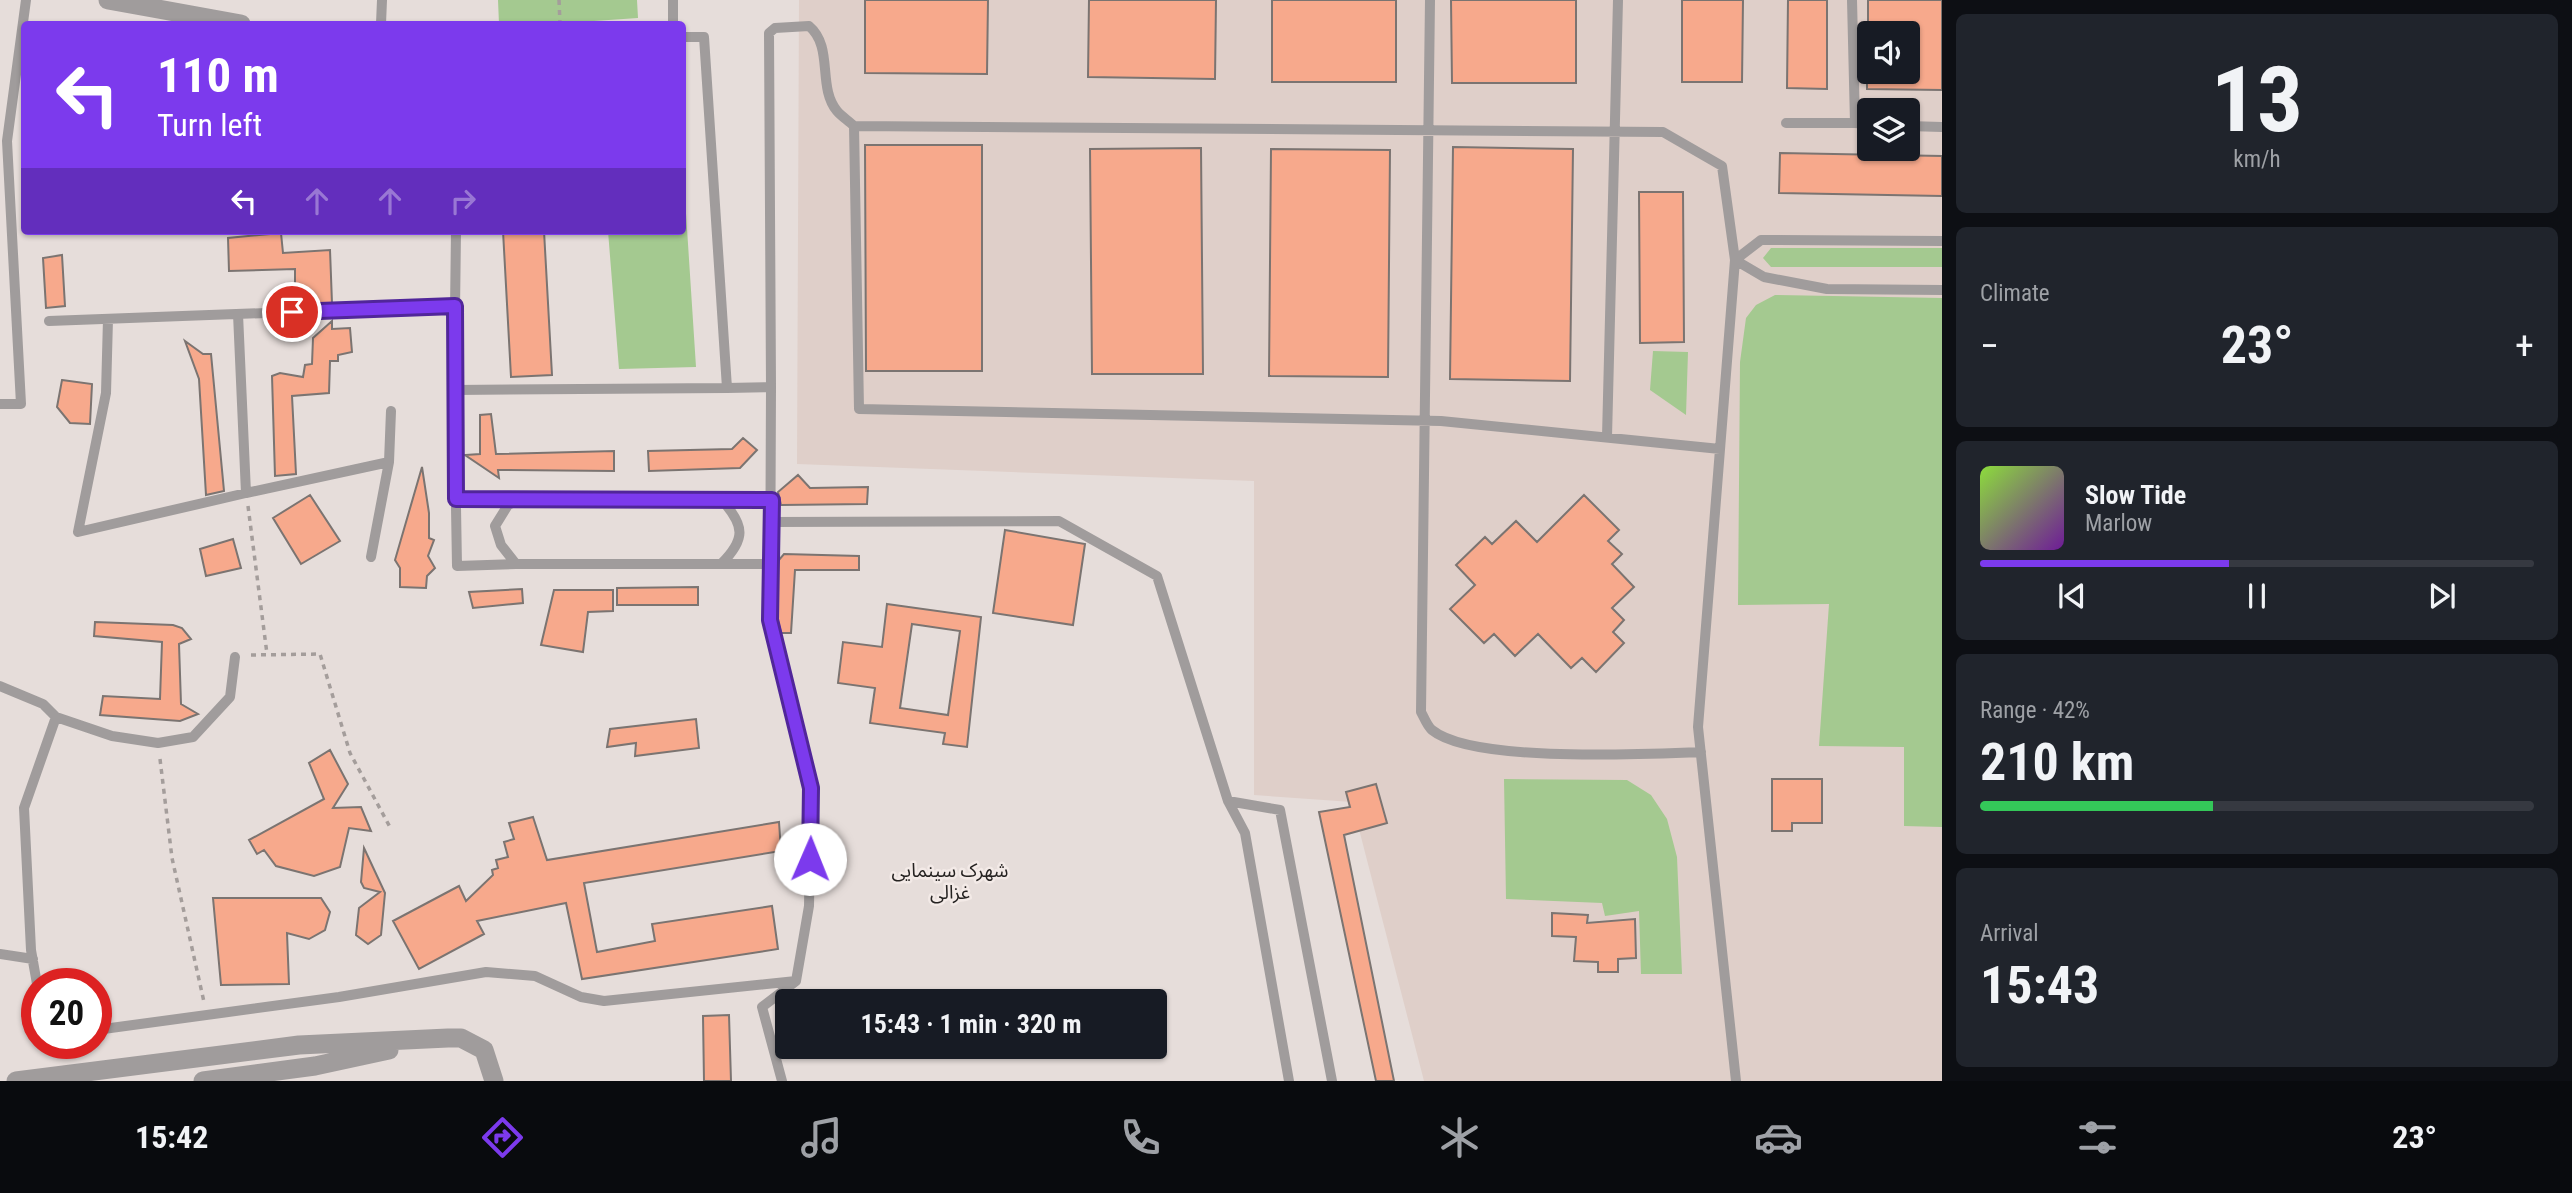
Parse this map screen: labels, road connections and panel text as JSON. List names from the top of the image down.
{
  "districts": ["شهرک سینمایی غزالی"],
  "page": {
    "tile": [
      ["13", "km/h"],
      "Climate",
      ["Range · 42%", "210 km"],
      ["Arrival", "15:43"]
    ],
    "turn": ["110 m", "Turn left"],
    "heat": ["−", "23°", "+"],
    "song": ["Slow Tide", "Marlow"],
    "limit": "20",
    "trip": "15:43 · 1 min · 320 m",
    "tabs": ["15:42", "23°"]
  }
}
